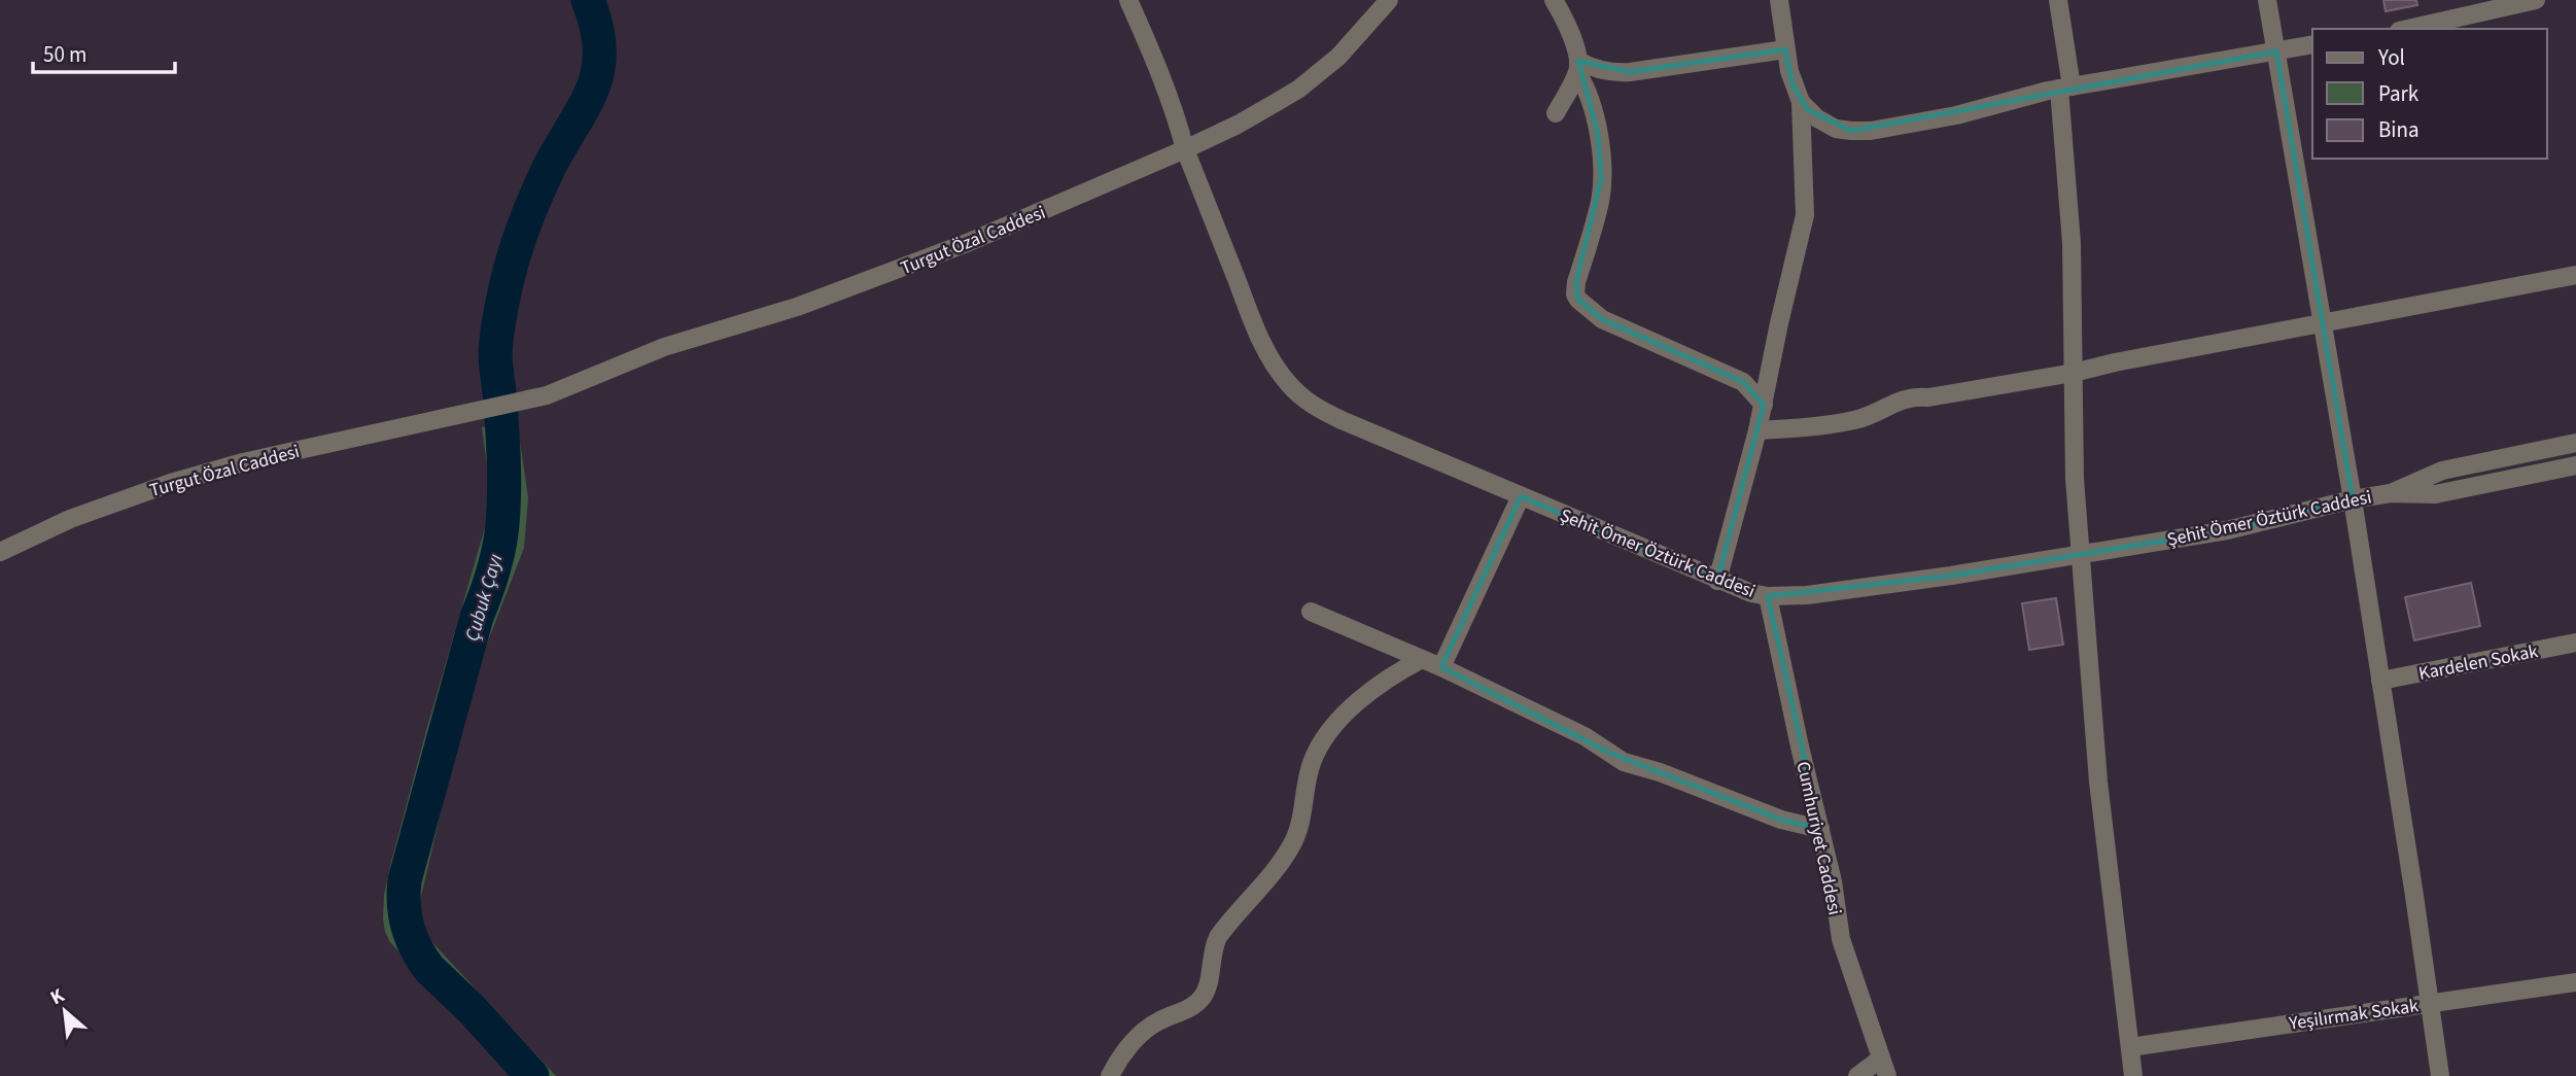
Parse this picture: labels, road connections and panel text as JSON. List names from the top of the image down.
{
  "streets": {
    "street": [
      "Turgut Özal Caddesi",
      "Şehit Ömer Öztürk Caddesi",
      "Kardelen Sokak",
      "Cumhuriyet Caddesi",
      "Yeşilırmak Sokak"
    ]
  },
  "crossings": [
    ["Turgut Özal Caddesi", "Şehit Ömer Öztürk Caddesi"],
    ["Şehit Ömer Öztürk Caddesi", "Cumhuriyet Caddesi"]
  ],
  "water": ["Çubuk Çayı"],
  "legend": ["Yol", "Park", "Bina"],
  "scale_bar": "50 m",
  "north": "top left"
}
